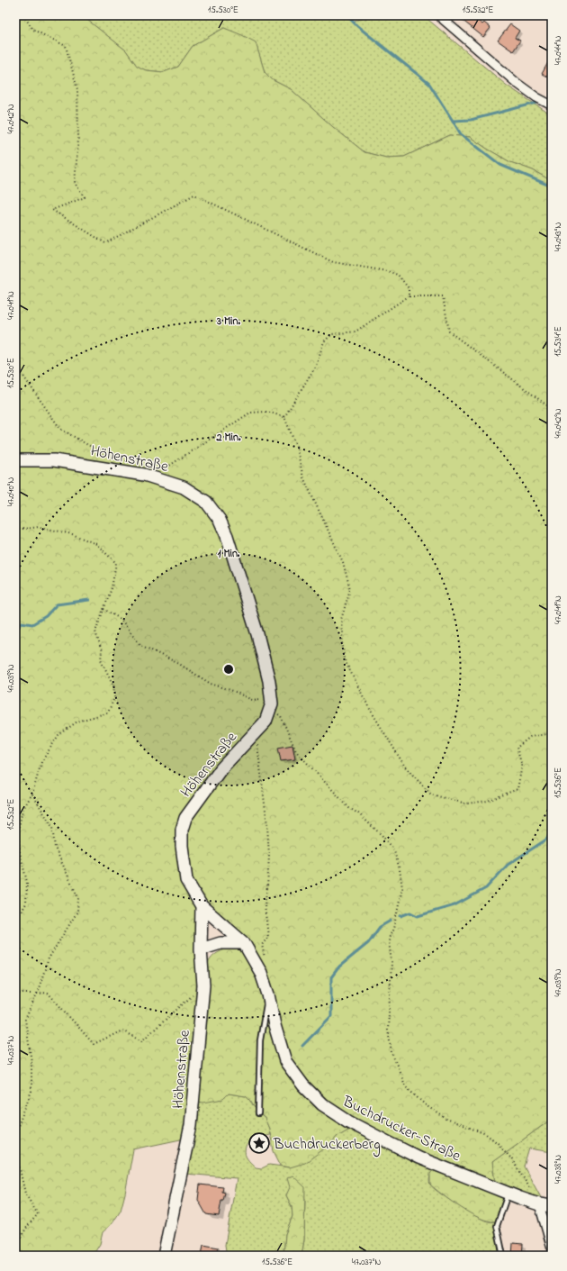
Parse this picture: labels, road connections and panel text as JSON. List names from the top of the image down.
{
  "streets": {
    "street": ["Höhenstraße", "Buchdrucker-Straße"]
  },
  "crossings": [
    ["Höhenstraße", "Buchdrucker-Straße"]
  ],
  "places": {
    "place": ["Buchdruckerberg"]
  },
  "coordinates": [
    "15.530°E",
    "15.532°E",
    "47.044°N",
    "47.042°N",
    "47.043°N",
    "47.041°N",
    "15.534°E",
    "47.040°N",
    "47.039°N",
    "15.536°E",
    "47.037°N",
    "47.038°N"
  ],
  "rings": ["3 Min.", "2 Min.", "1 Min."]
}
